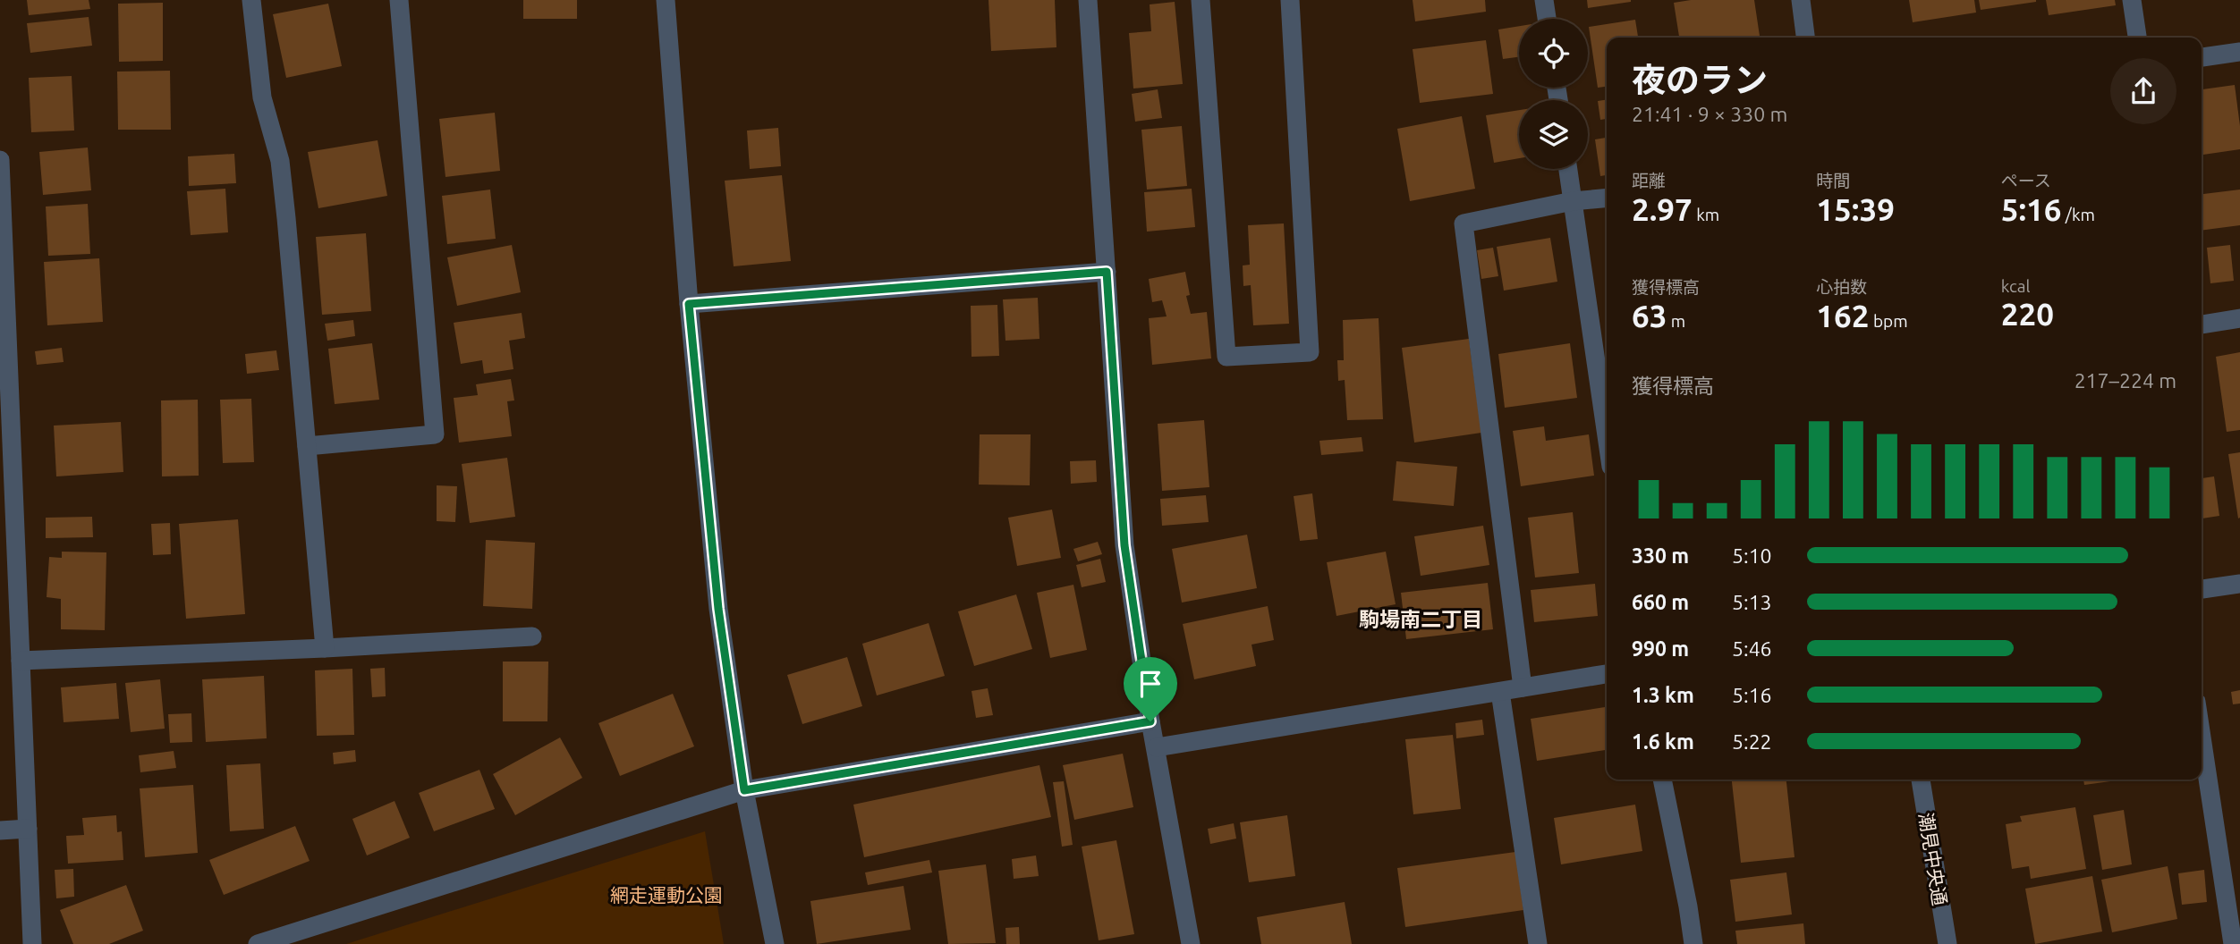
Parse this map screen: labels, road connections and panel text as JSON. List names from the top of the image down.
{
  "streets": {
    "street": ["潮見中央通"]
  },
  "districts": ["駒場南二丁目"],
  "parks": ["網走運動公園"],
  "page": {
    "heading": ["夜のラン", "21:41 · 9 × 330 m"],
    "stats": [
      ["距離", "2.97 km"],
      ["時間", "15:39"],
      ["ペース", "5:16 /km"],
      ["獲得標高", "63 m"],
      ["心拍数", "162 bpm"],
      ["kcal", "220"]
    ],
    "chart": ["獲得標高", "217–224 m"],
    "list": [
      {
        "name": "330 m",
        "note": "5:10"
      },
      {
        "name": "660 m",
        "note": "5:13"
      },
      {
        "name": "990 m",
        "note": "5:46"
      },
      {
        "name": "1.3 km",
        "note": "5:16"
      },
      {
        "name": "1.6 km",
        "note": "5:22"
      }
    ]
  }
}
